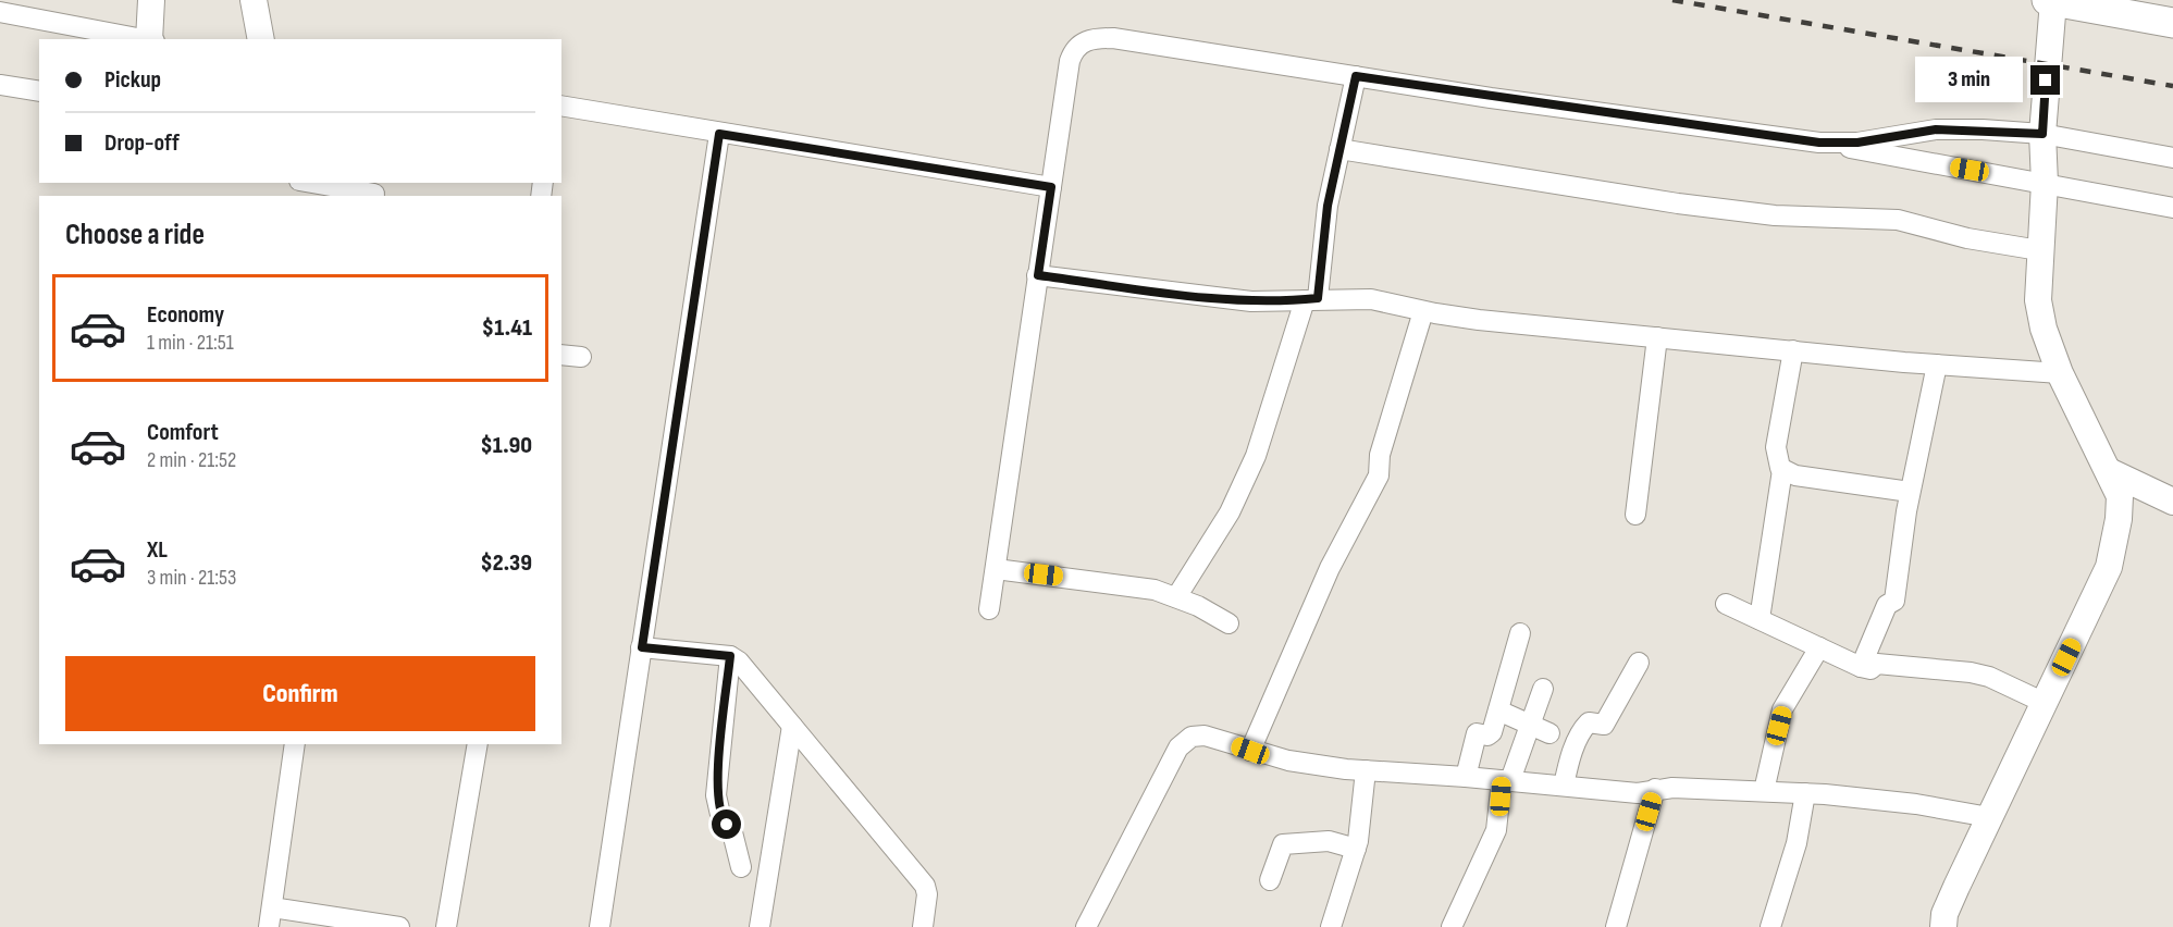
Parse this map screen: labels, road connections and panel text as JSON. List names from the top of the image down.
{
  "page": {
    "banner": ["Pickup", "Drop-off"],
    "bubble": "3 min",
    "heading": "Choose a ride",
    "list": [
      {
        "name": "Economy",
        "note": "1 min · 21:51",
        "value": "$1.41"
      },
      {
        "name": "Comfort",
        "note": "2 min · 21:52",
        "value": "$1.90"
      },
      {
        "name": "XL",
        "note": "3 min · 21:53",
        "value": "$2.39"
      }
    ],
    "buttons": "Confirm"
  }
}
